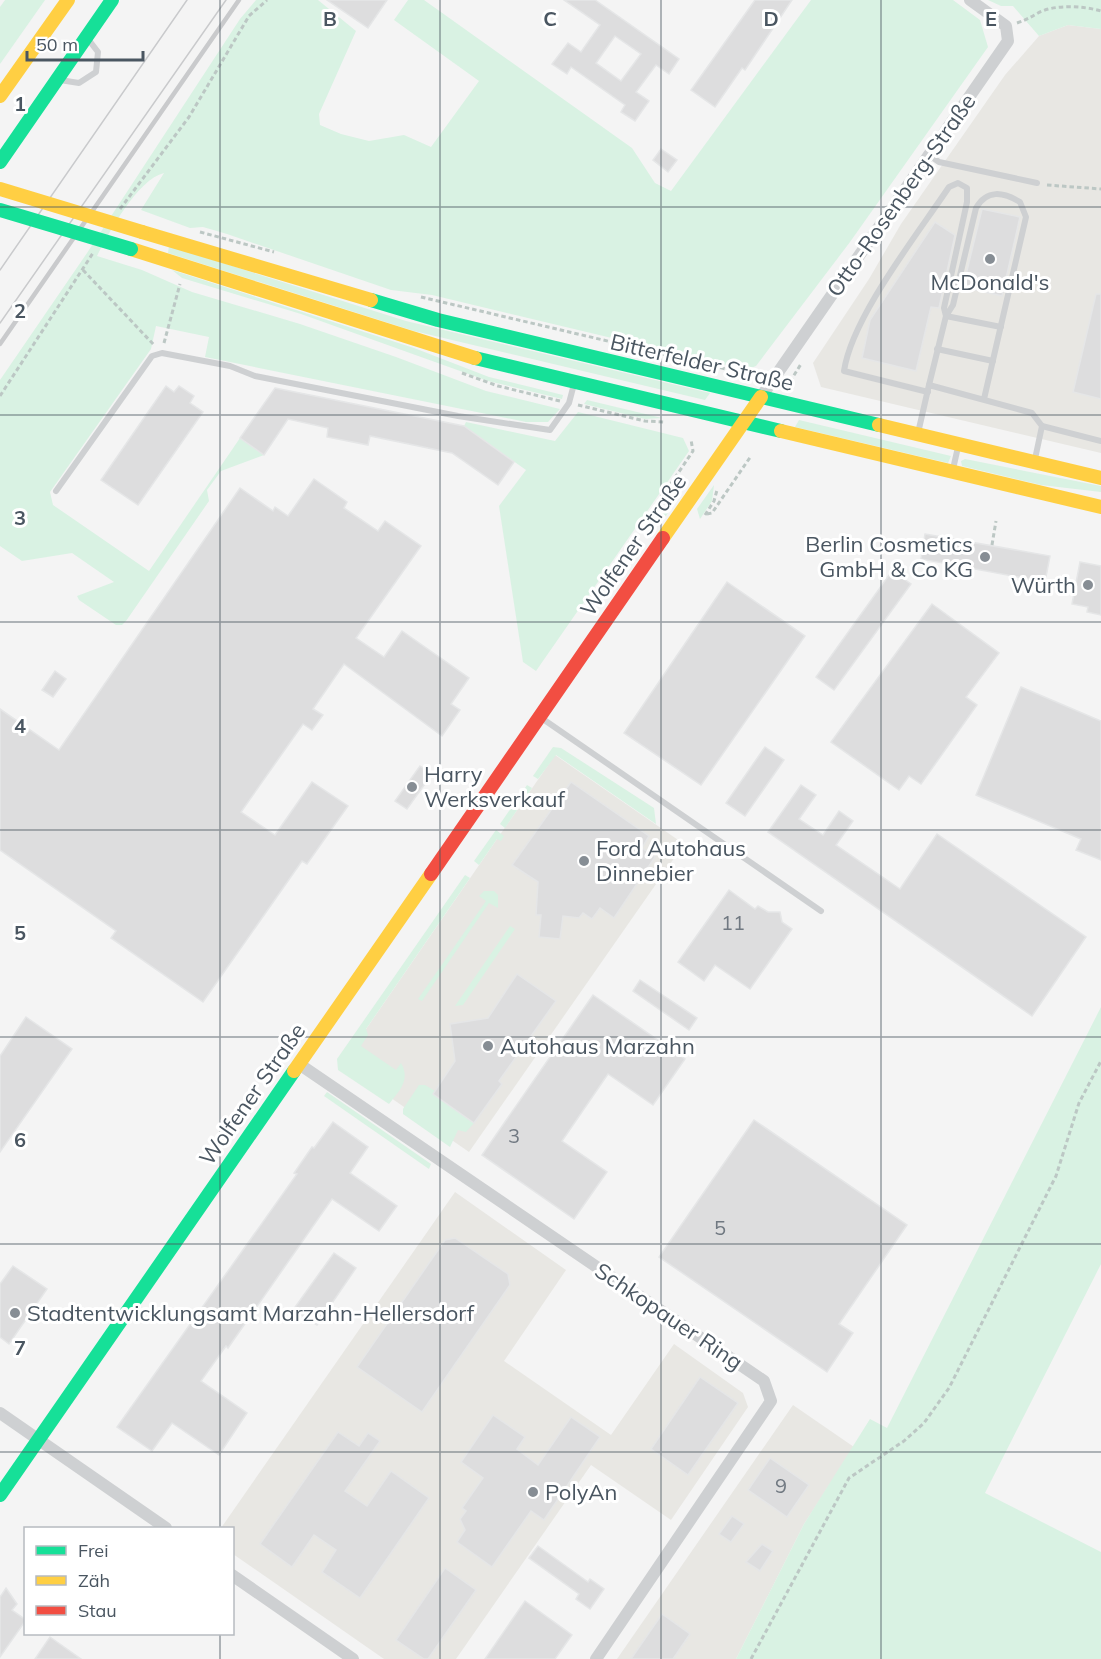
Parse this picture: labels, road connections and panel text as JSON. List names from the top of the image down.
{
  "streets": {
    "main road": ["Bitterfelder Straße", "Wolfener Straße"],
    "street": ["Otto-Rosenberg-Straße", "Schkopauer Ring"]
  },
  "crossings": [
    ["Otto-Rosenberg-Straße", "Bitterfelder Straße"],
    ["Otto-Rosenberg-Straße", "Wolfener Straße"],
    ["Bitterfelder Straße", "Wolfener Straße"],
    ["Wolfener Straße", "Schkopauer Ring"]
  ],
  "places": [
    "McDonald's",
    "Berlin Cosmetics GmbH & Co KG",
    "Würth",
    "Harry Werksverkauf",
    "Ford Autohaus Dinnebier",
    "Autohaus Marzahn",
    "Stadtentwicklungsamt Marzahn-Hellersdorf",
    "PolyAn"
  ],
  "house_numbers": [
    "11",
    "3",
    "5",
    "9"
  ],
  "legend": ["Frei", "Zäh", "Stau"],
  "scale_bar": "50 m",
  "grid": {
    "columns": [
      "B",
      "C",
      "D",
      "E"
    ],
    "rows": [
      "1",
      "2",
      "3",
      "4",
      "5",
      "6",
      "7"
    ]
  }
}
